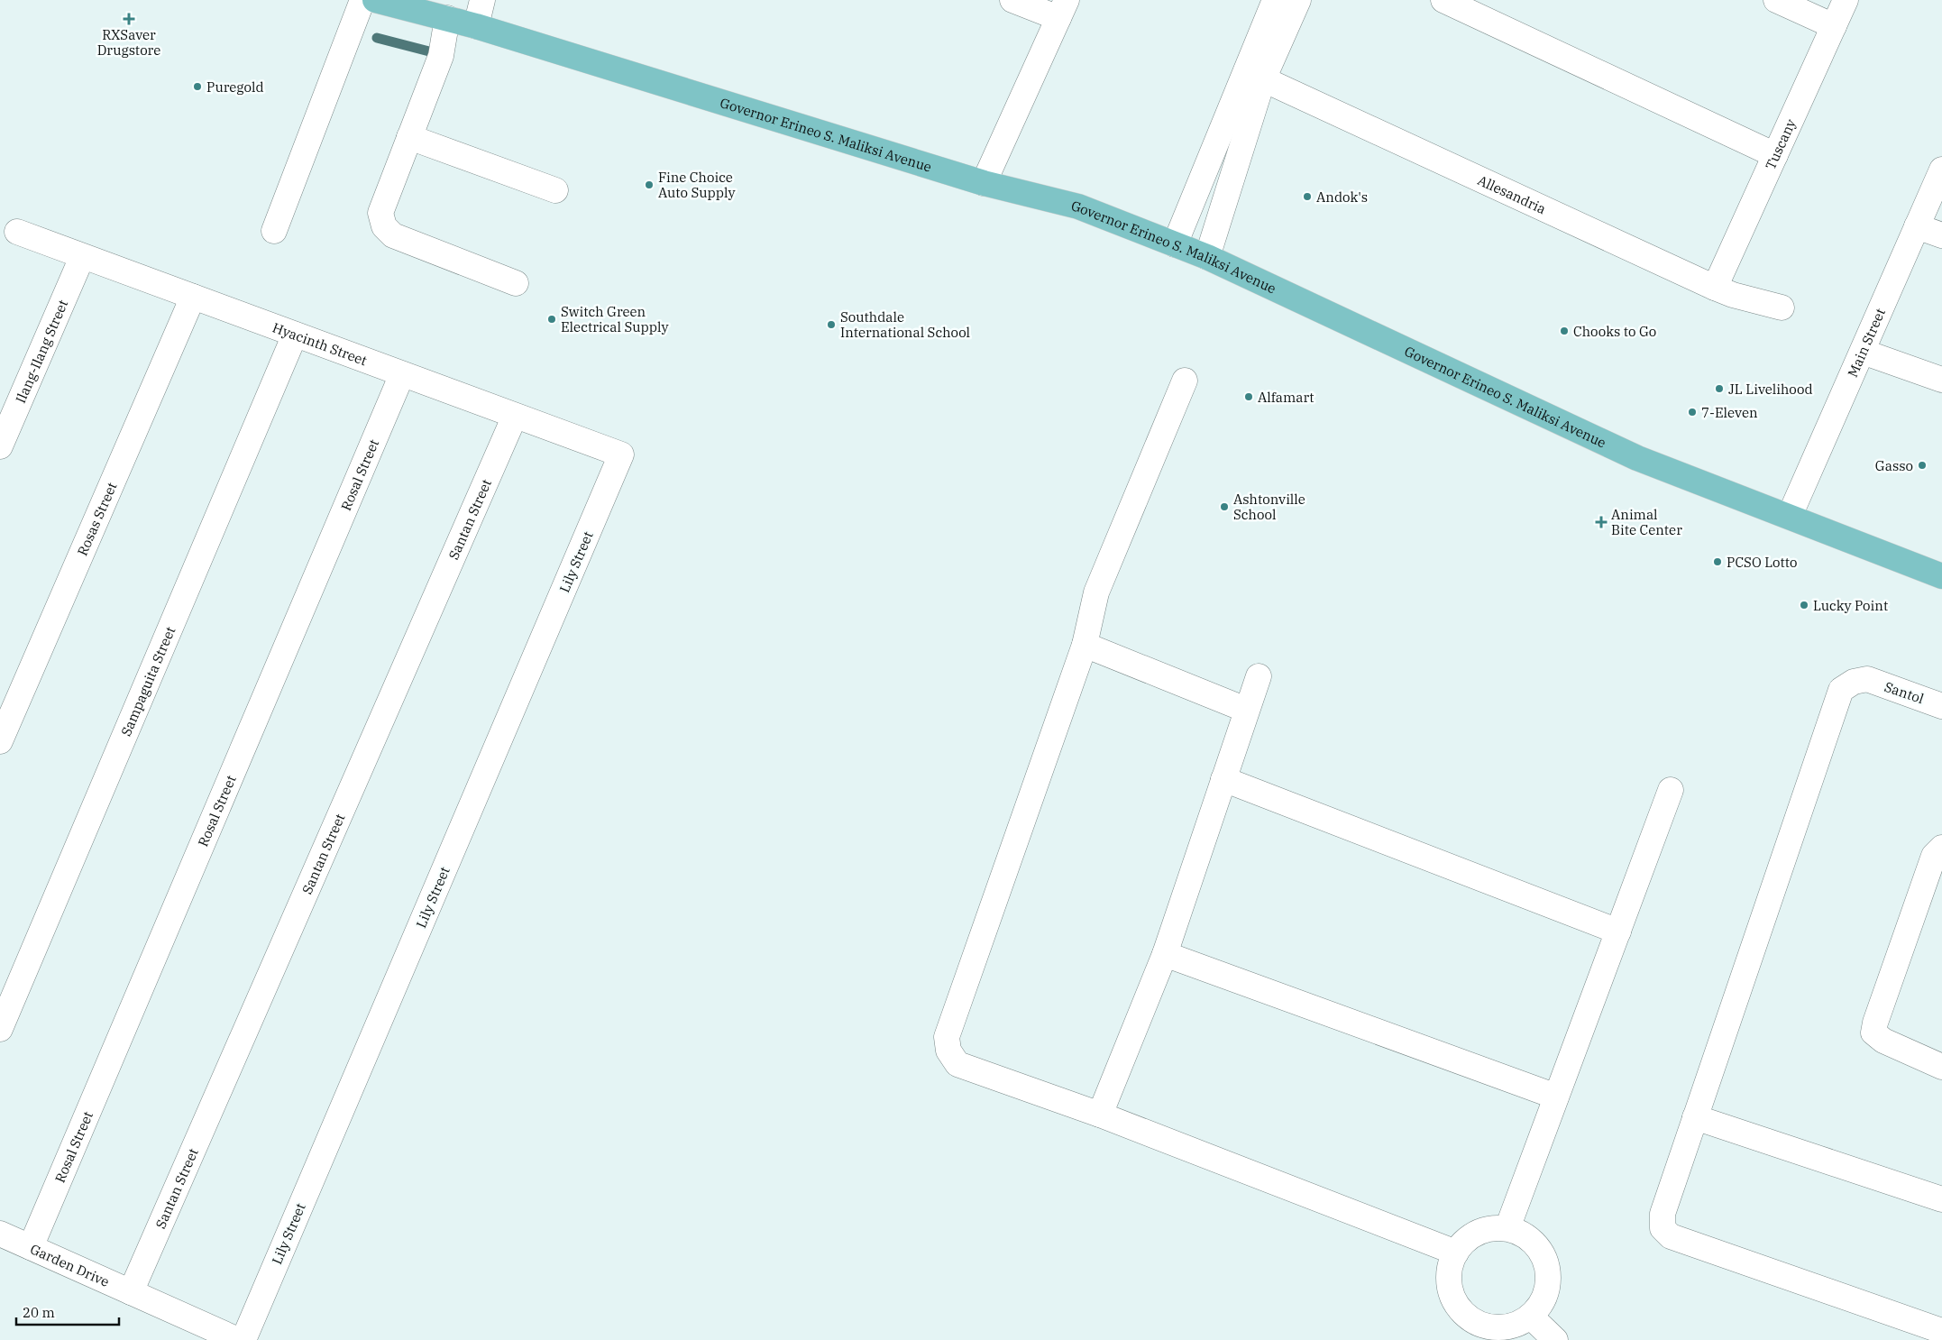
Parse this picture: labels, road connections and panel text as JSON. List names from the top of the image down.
{
  "streets": {
    "main road": ["Governor Erineo S. Maliksi Avenue"],
    "street": [
      "Tuscany",
      "Allesandria",
      "Main Street",
      "Hyacinth Street",
      "Ilang-Ilang Street",
      "Rosal Street",
      "Rosas Street",
      "Santan Street",
      "Lily Street",
      "Sampaguita Street",
      "Santol",
      "Garden Drive"
    ]
  },
  "crossings": [
    ["Governor Erineo S. Maliksi Avenue", "Main Street"],
    ["Tuscany", "Allesandria"],
    ["Hyacinth Street", "Ilang-Ilang Street"],
    ["Hyacinth Street", "Rosal Street"],
    ["Hyacinth Street", "Rosas Street"],
    ["Hyacinth Street", "Santan Street"],
    ["Hyacinth Street", "Lily Street"],
    ["Hyacinth Street", "Sampaguita Street"],
    ["Rosal Street", "Garden Drive"],
    ["Santan Street", "Garden Drive"]
  ],
  "places": {
    "health": ["RXSaver Drugstore", "Animal Bite Center"],
    "other": [
      "Puregold",
      "Fine Choice Auto Supply",
      "Andok's",
      "Switch Green Electrical Supply",
      "Southdale International School",
      "Chooks to Go",
      "JL Livelihood",
      "Alfamart",
      "7-Eleven",
      "Gasso",
      "Ashtonville School",
      "PCSO Lotto",
      "Lucky Point"
    ]
  },
  "scale_bar": "20 m"
}
